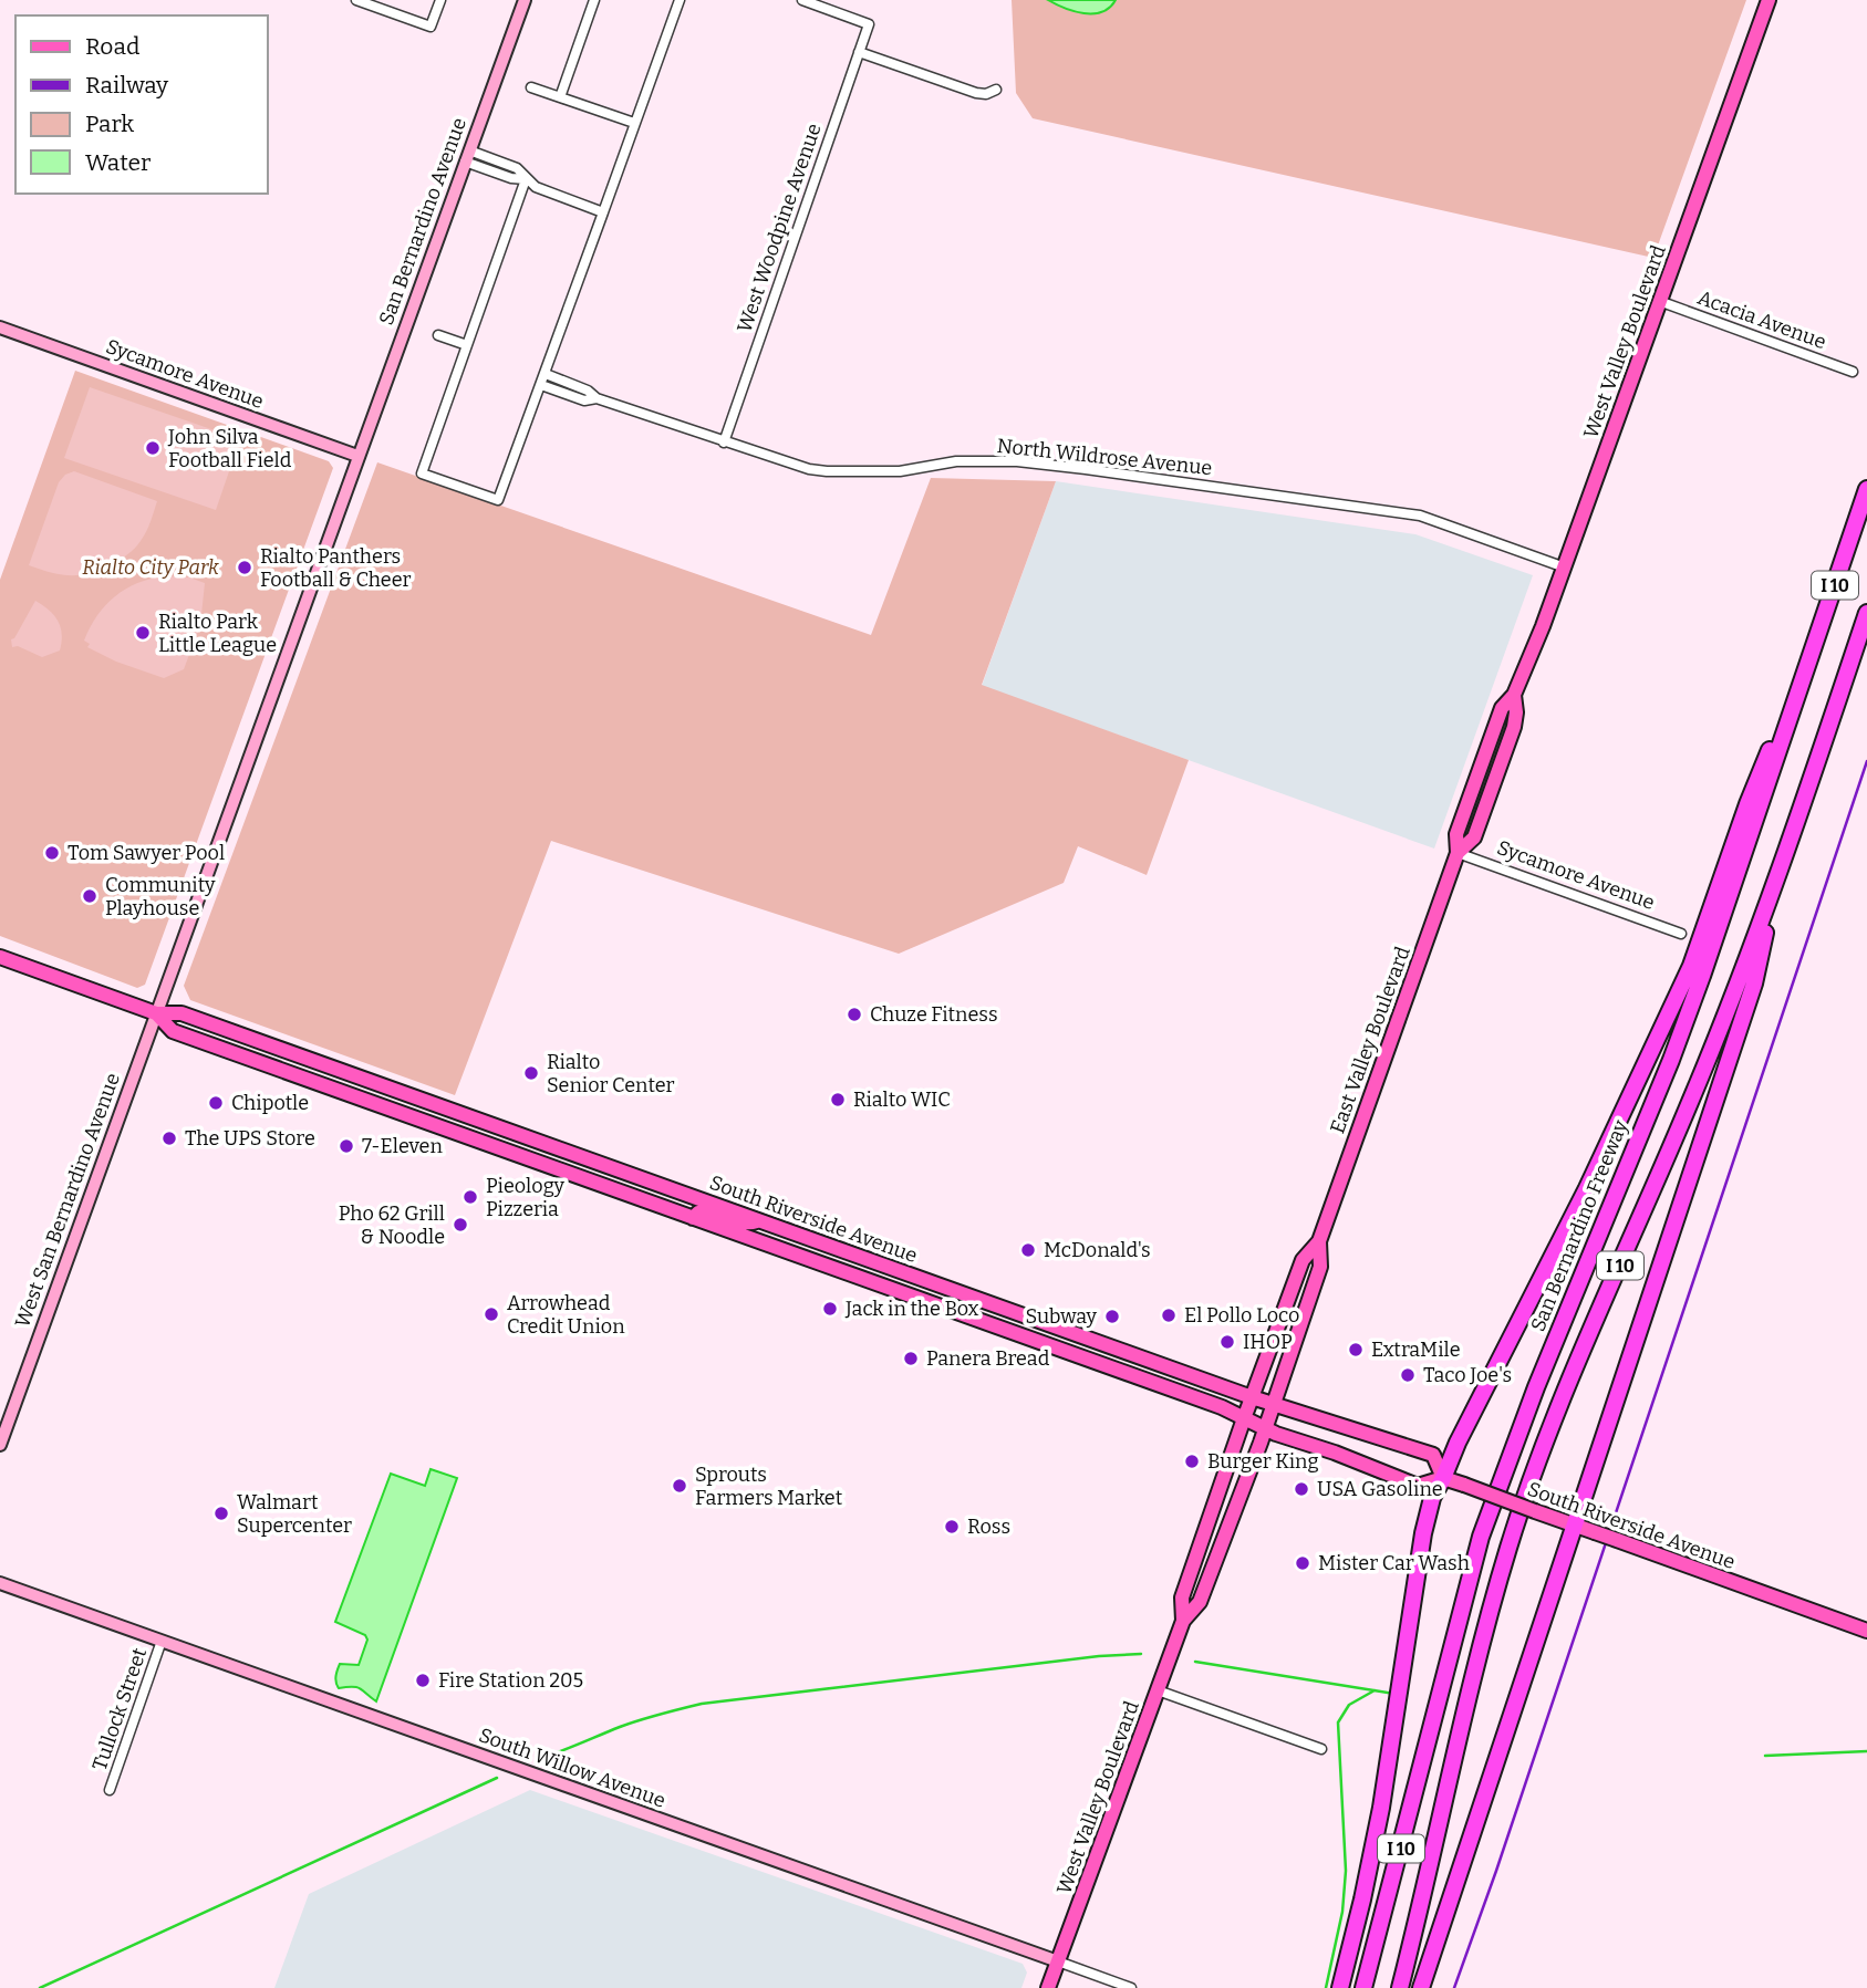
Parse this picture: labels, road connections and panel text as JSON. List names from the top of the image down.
{
  "streets": {
    "highway": ["I 10", "San Bernardino Freeway"],
    "main road": [
      "San Bernardino Avenue",
      "West Valley Boulevard",
      "Sycamore Avenue",
      "East Valley Boulevard",
      "West San Bernardino Avenue",
      "South Riverside Avenue",
      "South Willow Avenue"
    ],
    "street": [
      "West Woodpine Avenue",
      "Acacia Avenue",
      "North Wildrose Avenue",
      "Tullock Street"
    ]
  },
  "crossings": [
    ["San Bernardino Avenue", "Sycamore Avenue"],
    ["San Bernardino Avenue", "West San Bernardino Avenue"],
    ["San Bernardino Avenue", "South Riverside Avenue"],
    ["West Woodpine Avenue", "North Wildrose Avenue"],
    ["Acacia Avenue", "West Valley Boulevard"],
    ["West Valley Boulevard", "Sycamore Avenue"],
    ["West Valley Boulevard", "North Wildrose Avenue"],
    ["West Valley Boulevard", "East Valley Boulevard"],
    ["West Valley Boulevard", "South Riverside Avenue"],
    ["West Valley Boulevard", "South Willow Avenue"],
    ["Sycamore Avenue", "East Valley Boulevard"],
    ["East Valley Boulevard", "South Riverside Avenue"],
    ["West San Bernardino Avenue", "South Riverside Avenue"],
    ["Tullock Street", "South Willow Avenue"]
  ],
  "parks": ["Rialto City Park"],
  "places": [
    "John Silva Football Field",
    "Rialto Panthers Football & Cheer",
    "Rialto Park Little League",
    "Tom Sawyer Pool",
    "Community Playhouse",
    "Chuze Fitness",
    "Rialto Senior Center",
    "Rialto WIC",
    "Chipotle",
    "The UPS Store",
    "7-Eleven",
    "Pieology Pizzeria",
    "Pho 62 Grill & Noodle",
    "McDonald's",
    "Jack in the Box",
    "Arrowhead Credit Union",
    "El Pollo Loco",
    "Subway",
    "IHOP",
    "ExtraMile",
    "Panera Bread",
    "Taco Joe's",
    "Burger King",
    "Sprouts Farmers Market",
    "USA Gasoline",
    "Walmart Supercenter",
    "Ross",
    "Mister Car Wash",
    "Fire Station 205"
  ],
  "legend": [
    "Road",
    "Railway",
    "Park",
    "Water"
  ]
}
